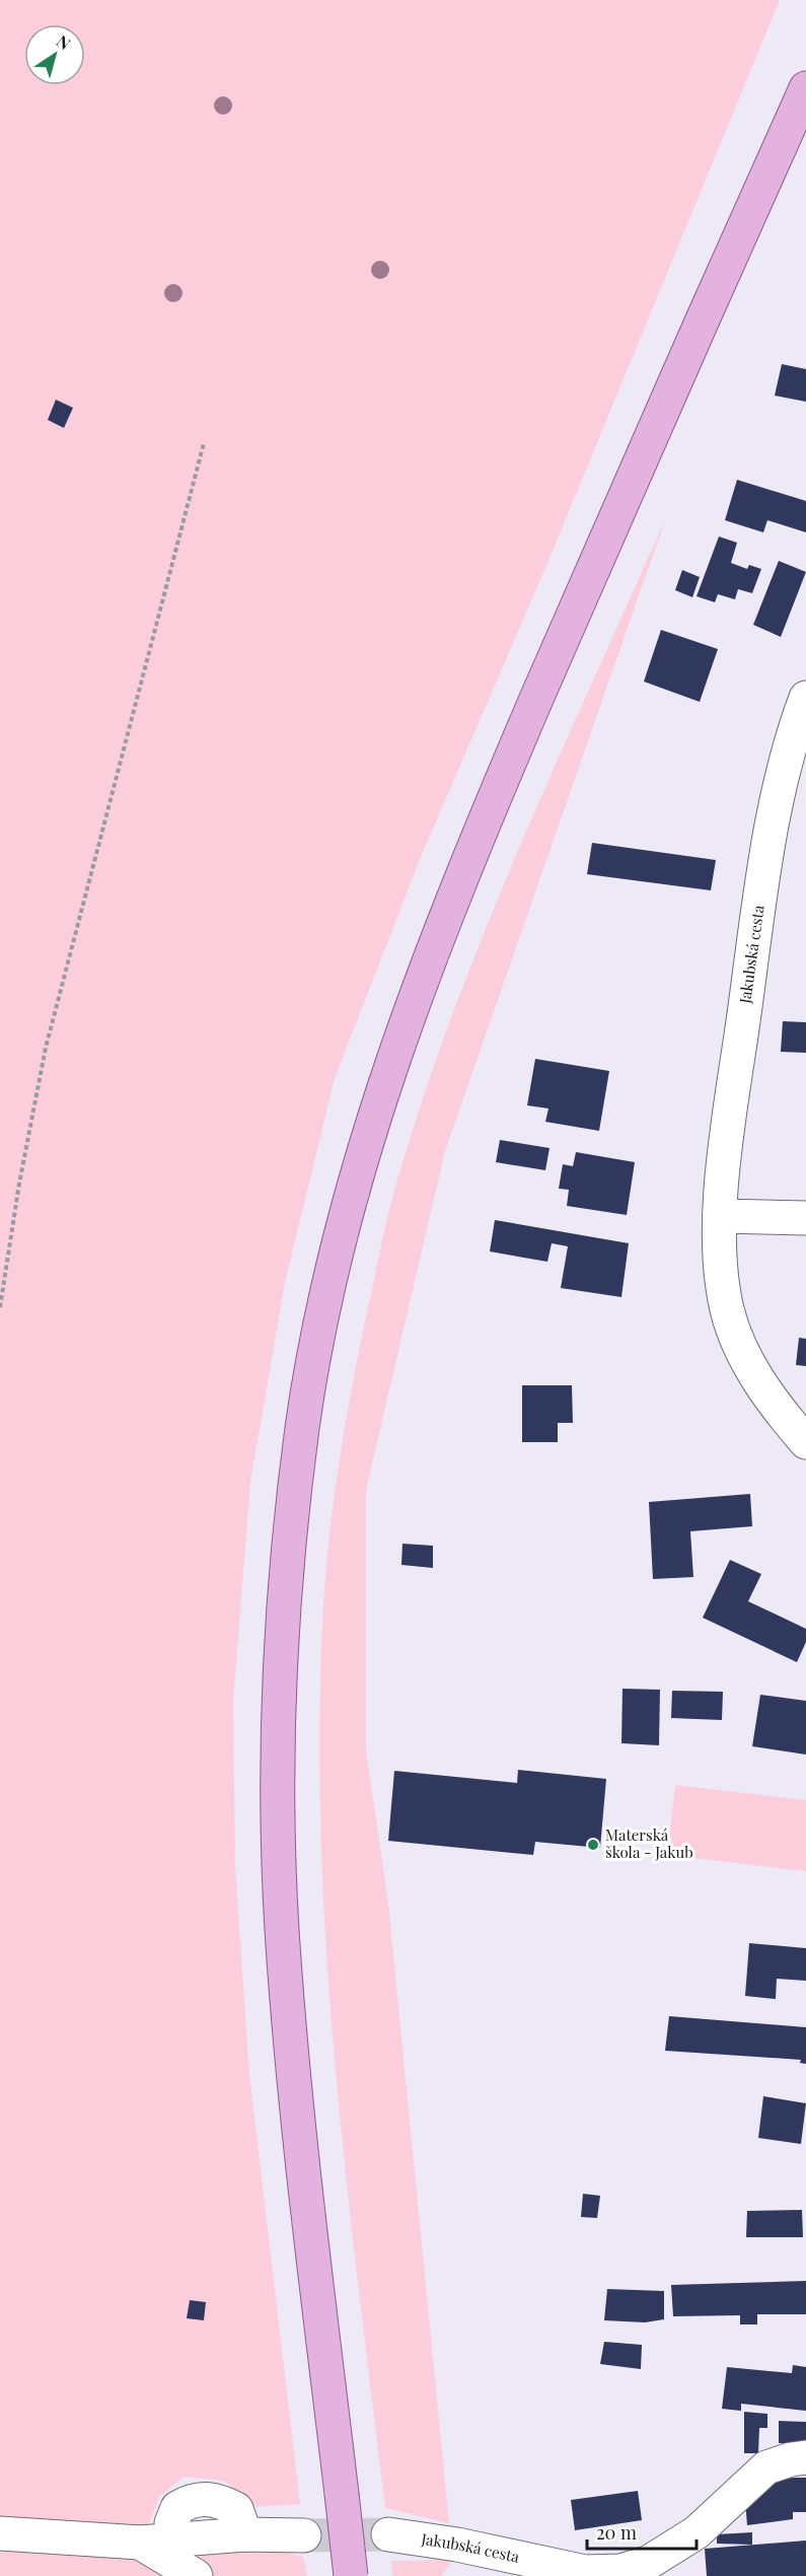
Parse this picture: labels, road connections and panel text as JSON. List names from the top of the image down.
{
  "streets": {
    "street": ["Jakubská cesta"]
  },
  "places": ["Materská škola - Jakub"],
  "scale_bar": "20 m",
  "north": "top right"
}
